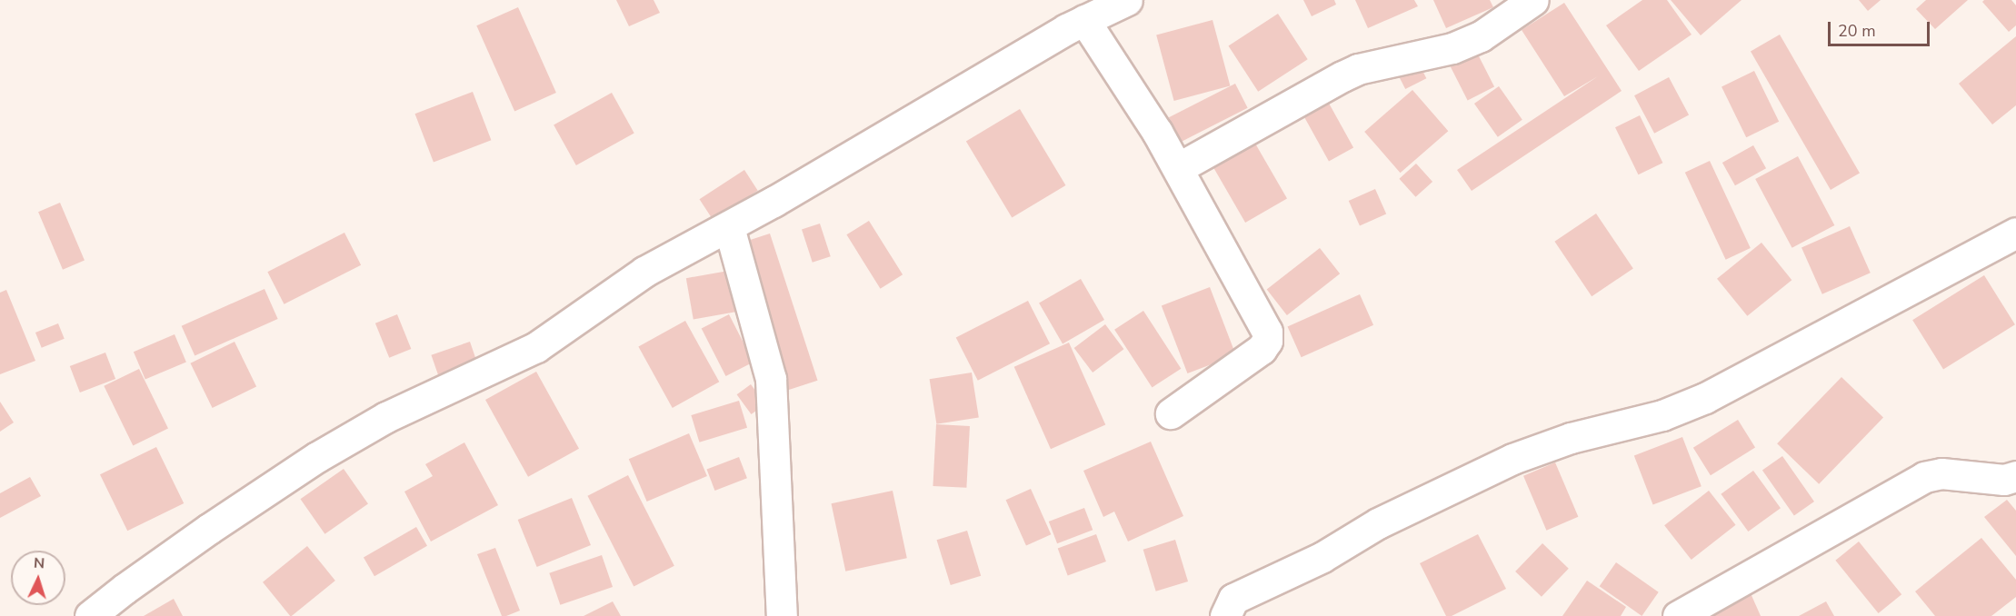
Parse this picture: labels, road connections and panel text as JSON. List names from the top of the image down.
{
  "scale_bar": "20 m",
  "north": "top"
}
